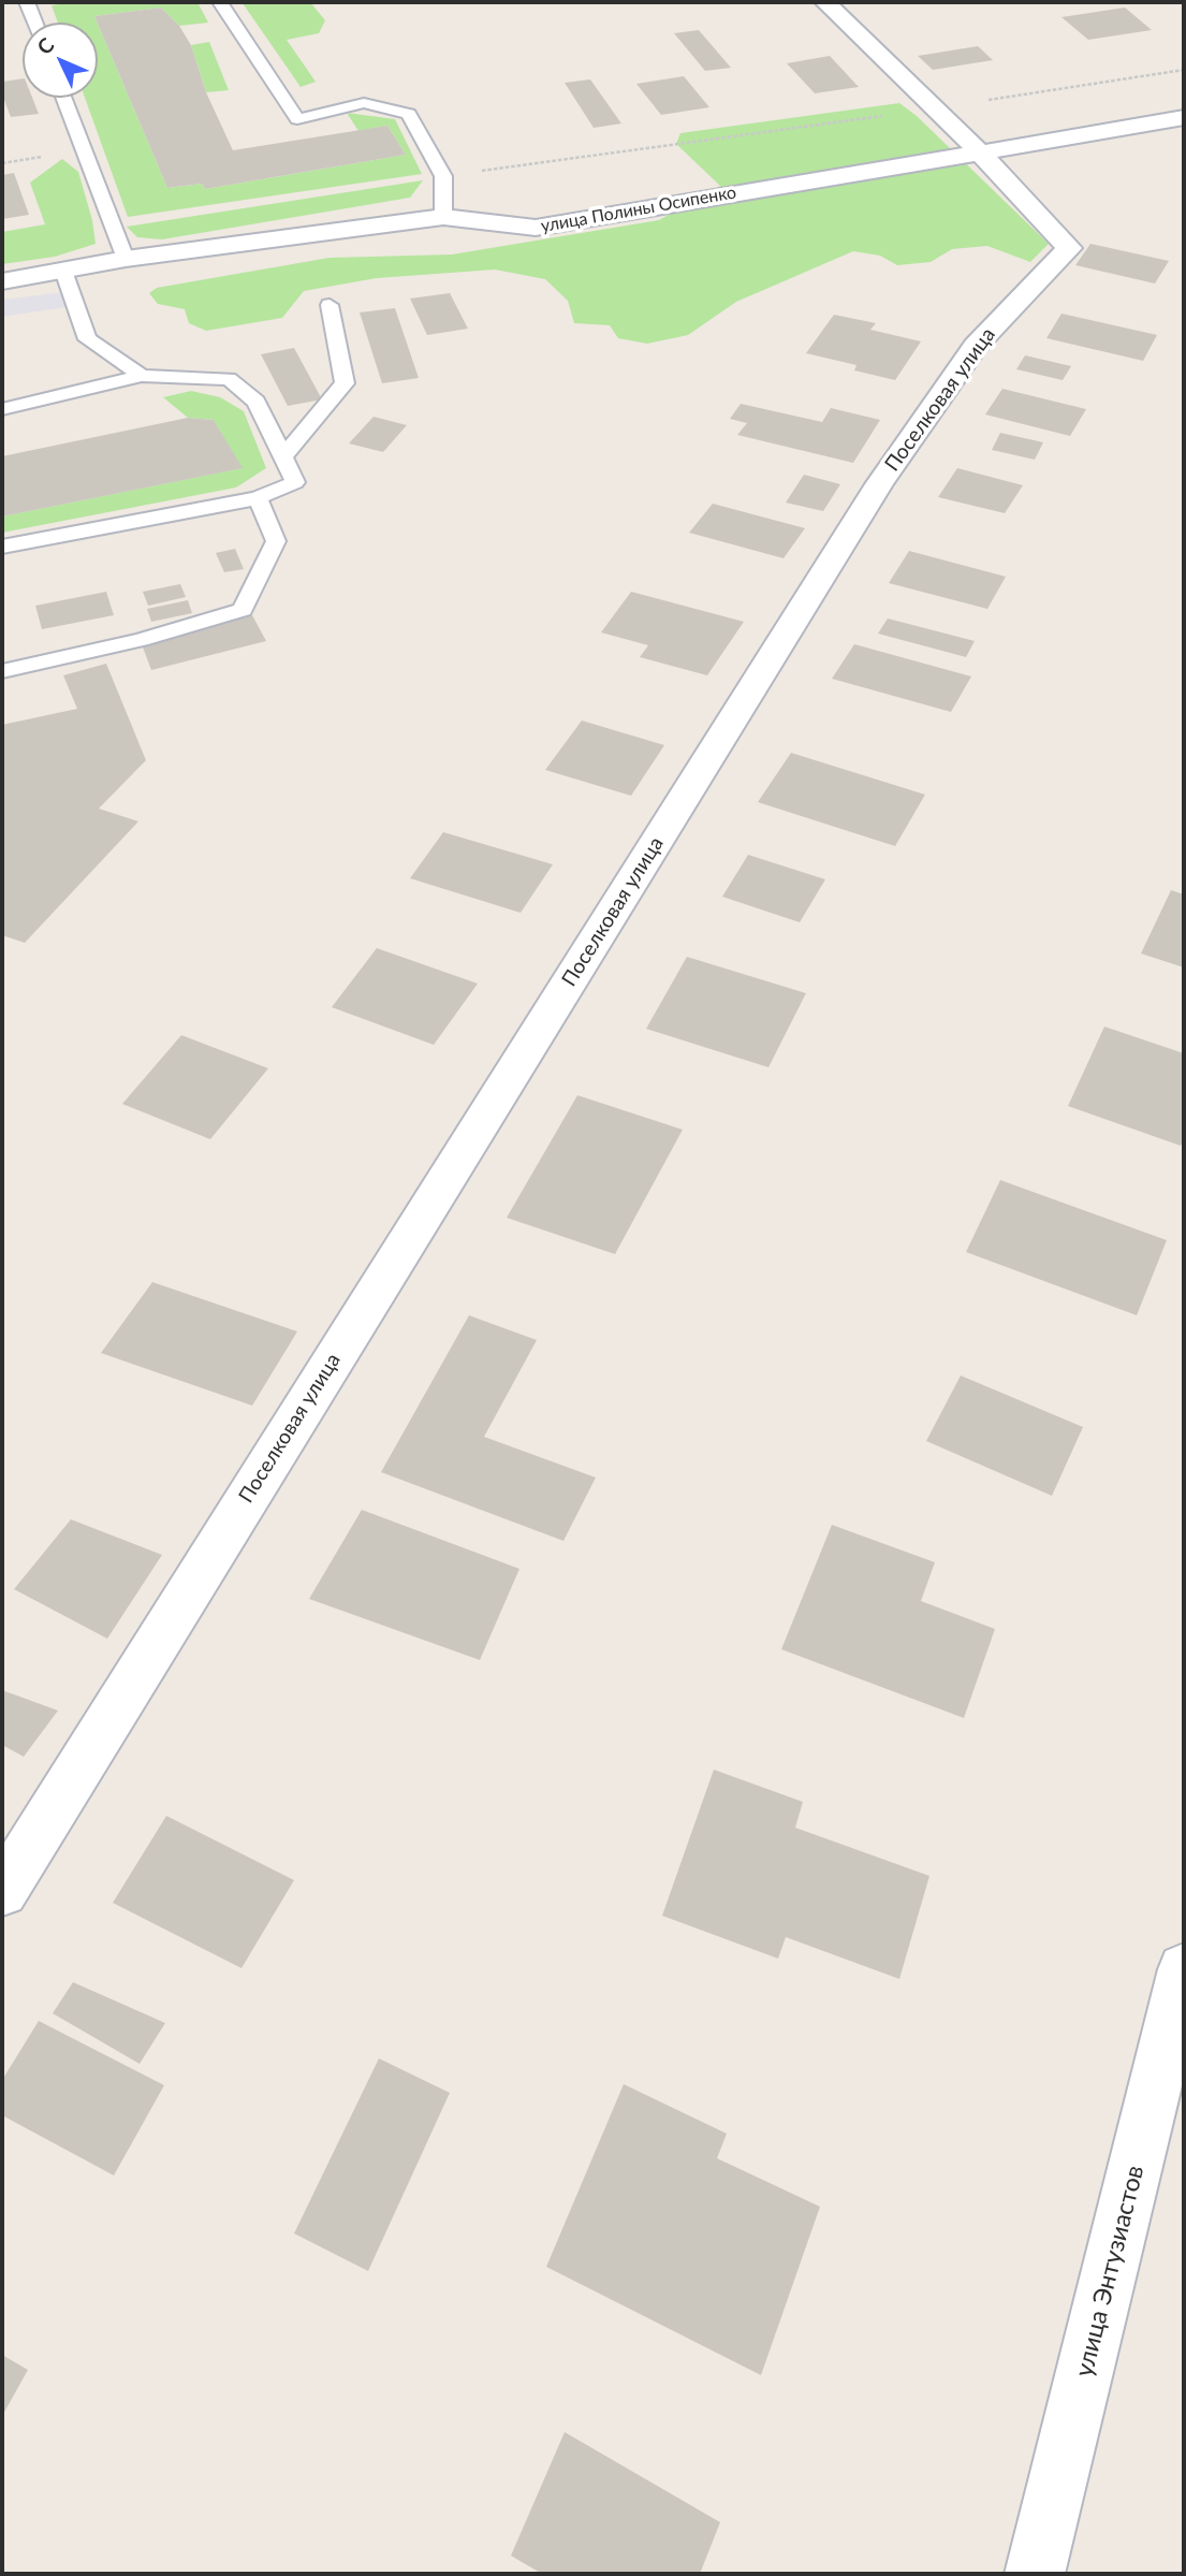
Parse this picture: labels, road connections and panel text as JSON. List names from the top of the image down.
{
  "streets": {
    "street": ["улица Полины Осипенко", "Поселковая улица", "улица Энтузиастов"]
  },
  "crossings": [
    ["улица Полины Осипенко", "Поселковая улица"]
  ],
  "north": "top left"
}
